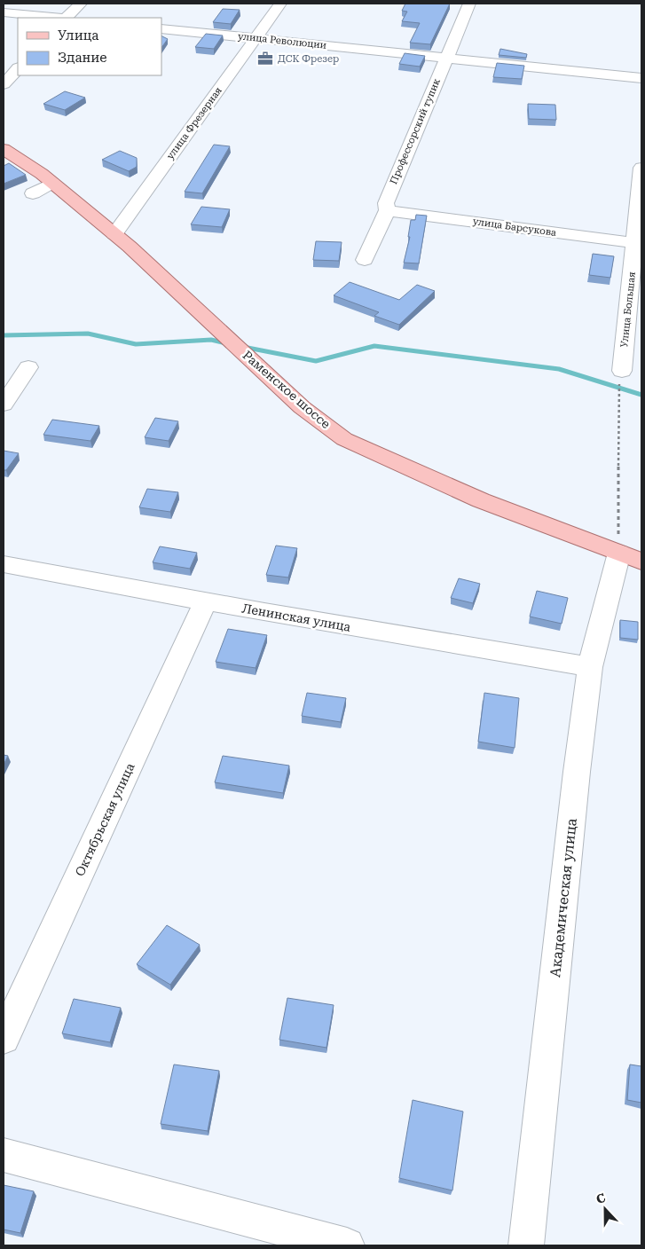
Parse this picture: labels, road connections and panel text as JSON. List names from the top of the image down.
{
  "streets": {
    "main road": ["Раменское шоссе"],
    "street": [
      "улица Революции",
      "улица Фрезерная",
      "Профессорский тупик",
      "улица Барсукова",
      "Улица Большая",
      "Ленинская улица",
      "Октябрьская улица",
      "Академическая улица"
    ]
  },
  "crossings": [
    ["улица Революции", "улица Фрезерная"],
    ["улица Революции", "Профессорский тупик"],
    ["улица Фрезерная", "Раменское шоссе"],
    ["Профессорский тупик", "улица Барсукова"],
    ["улица Барсукова", "Улица Большая"],
    ["Раменское шоссе", "Академическая улица"],
    ["Ленинская улица", "Октябрьская улица"],
    ["Ленинская улица", "Академическая улица"]
  ],
  "places": {
    "office": ["ДСК Фрезер"]
  },
  "legend": ["Улица", "Здание"],
  "north": "top"
}
